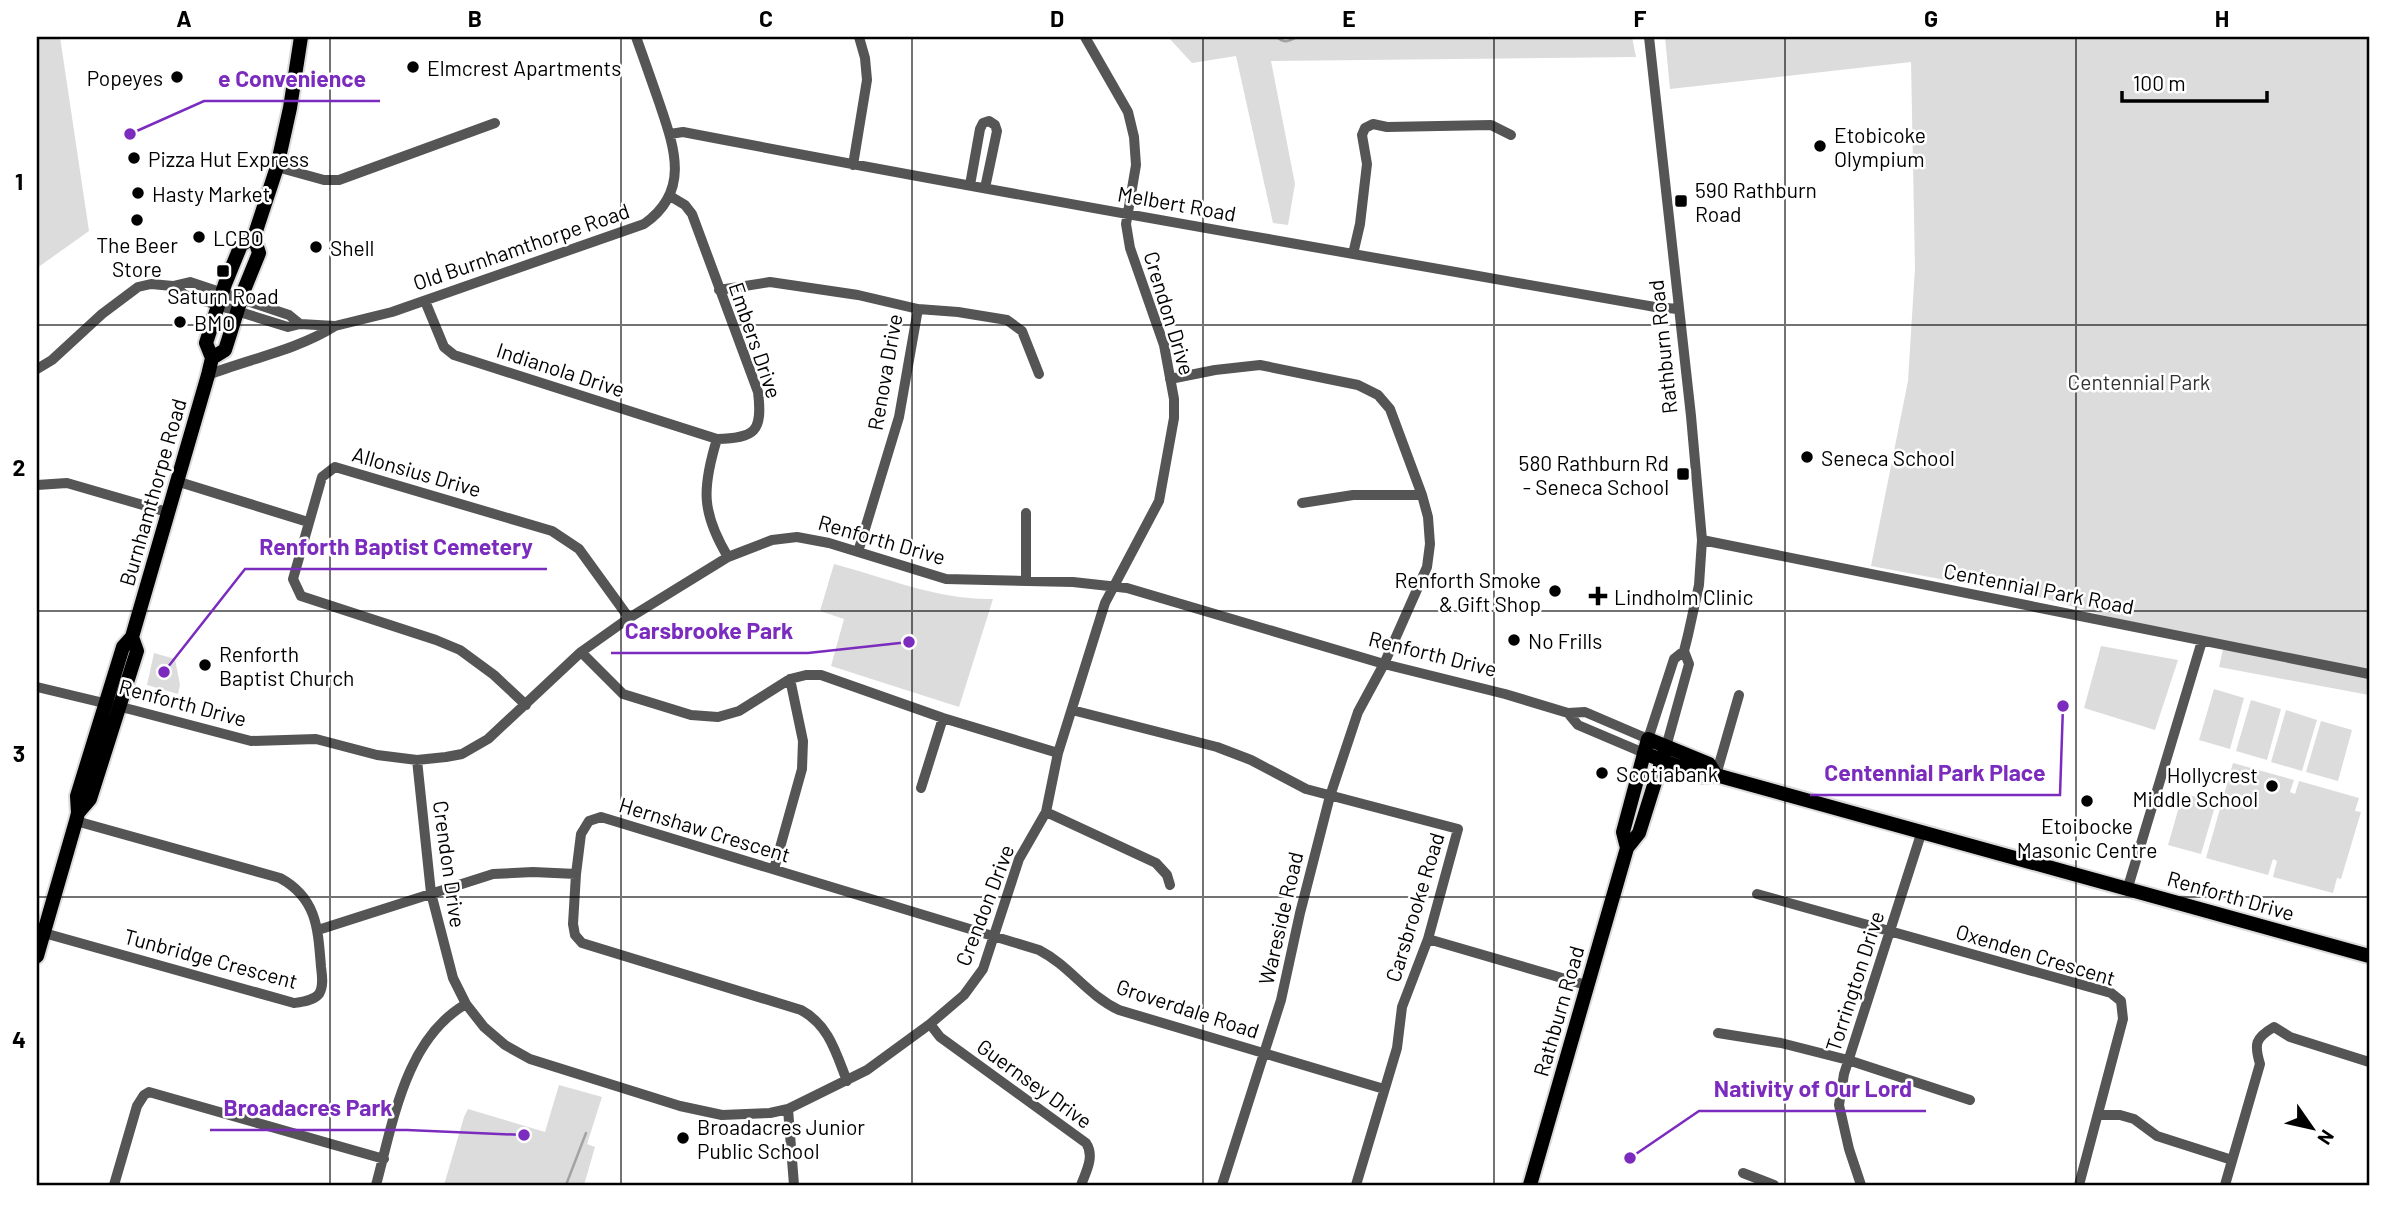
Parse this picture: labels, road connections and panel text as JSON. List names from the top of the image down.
{
  "streets": {
    "main road": ["Rathburn Road", "Burnhamthorpe Road", "Renforth Drive"],
    "street": [
      "Melbert Road",
      "Old Burnhamthorpe Road",
      "Crendon Drive",
      "Embers Drive",
      "Indianola Drive",
      "Renova Drive",
      "Allonsius Drive",
      "Centennial Park Road",
      "Hernshaw Crescent",
      "Carsbrooke Road",
      "Wareside Road",
      "Oxenden Crescent",
      "Tunbridge Crescent",
      "Torrington Drive",
      "Groverdale Road",
      "Guernsey Drive"
    ]
  },
  "crossings": [
    ["Melbert Road", "Crendon Drive"],
    ["Melbert Road", "Rathburn Road"],
    ["Old Burnhamthorpe Road", "Embers Drive"],
    ["Old Burnhamthorpe Road", "Indianola Drive"],
    ["Old Burnhamthorpe Road", "Burnhamthorpe Road"],
    ["Crendon Drive", "Renforth Drive"],
    ["Crendon Drive", "Hernshaw Crescent"],
    ["Crendon Drive", "Carsbrooke Road"],
    ["Crendon Drive", "Wareside Road"],
    ["Crendon Drive", "Groverdale Road"],
    ["Crendon Drive", "Guernsey Drive"],
    ["Embers Drive", "Indianola Drive"],
    ["Embers Drive", "Renova Drive"],
    ["Rathburn Road", "Renforth Drive"],
    ["Rathburn Road", "Centennial Park Road"],
    ["Renova Drive", "Renforth Drive"],
    ["Allonsius Drive", "Renforth Drive"],
    ["Burnhamthorpe Road", "Renforth Drive"],
    ["Burnhamthorpe Road", "Tunbridge Crescent"],
    ["Renforth Drive", "Wareside Road"],
    ["Renforth Drive", "Torrington Drive"],
    ["Hernshaw Crescent", "Groverdale Road"],
    ["Carsbrooke Road", "Wareside Road"],
    ["Carsbrooke Road", "Groverdale Road"],
    ["Wareside Road", "Groverdale Road"],
    ["Oxenden Crescent", "Torrington Drive"]
  ],
  "parks": ["Centennial Park"],
  "places": {
    "other": [
      "Elmcrest Apartments",
      "Popeyes",
      "e Convenience",
      "Etobicoke Olympium",
      "Pizza Hut Express",
      "Hasty Market",
      "The Beer Store",
      "LCBO",
      "Shell",
      "BMO",
      "Seneca School",
      "Renforth Smoke & Gift Shop",
      "No Frills",
      "Carsbrooke Park",
      "Renforth Baptist Church",
      "Renforth Baptist Cemetery",
      "Centennial Park Place",
      "Scotiabank",
      "Hollycrest Middle School",
      "Etoibocke Masonic Centre",
      "Broadacres Park",
      "Broadacres Junior Public School",
      "Nativity of Our Lord"
    ],
    "transit": ["590 Rathburn Road", "Saturn Road", "580 Rathburn Rd - Seneca School"],
    "health": ["Lindholm Clinic"]
  },
  "scale_bar": "100 m",
  "north": "bottom right",
  "grid": {
    "columns": [
      "A",
      "B",
      "C",
      "D",
      "E",
      "F",
      "G",
      "H"
    ],
    "rows": [
      "1",
      "2",
      "3",
      "4"
    ]
  }
}
